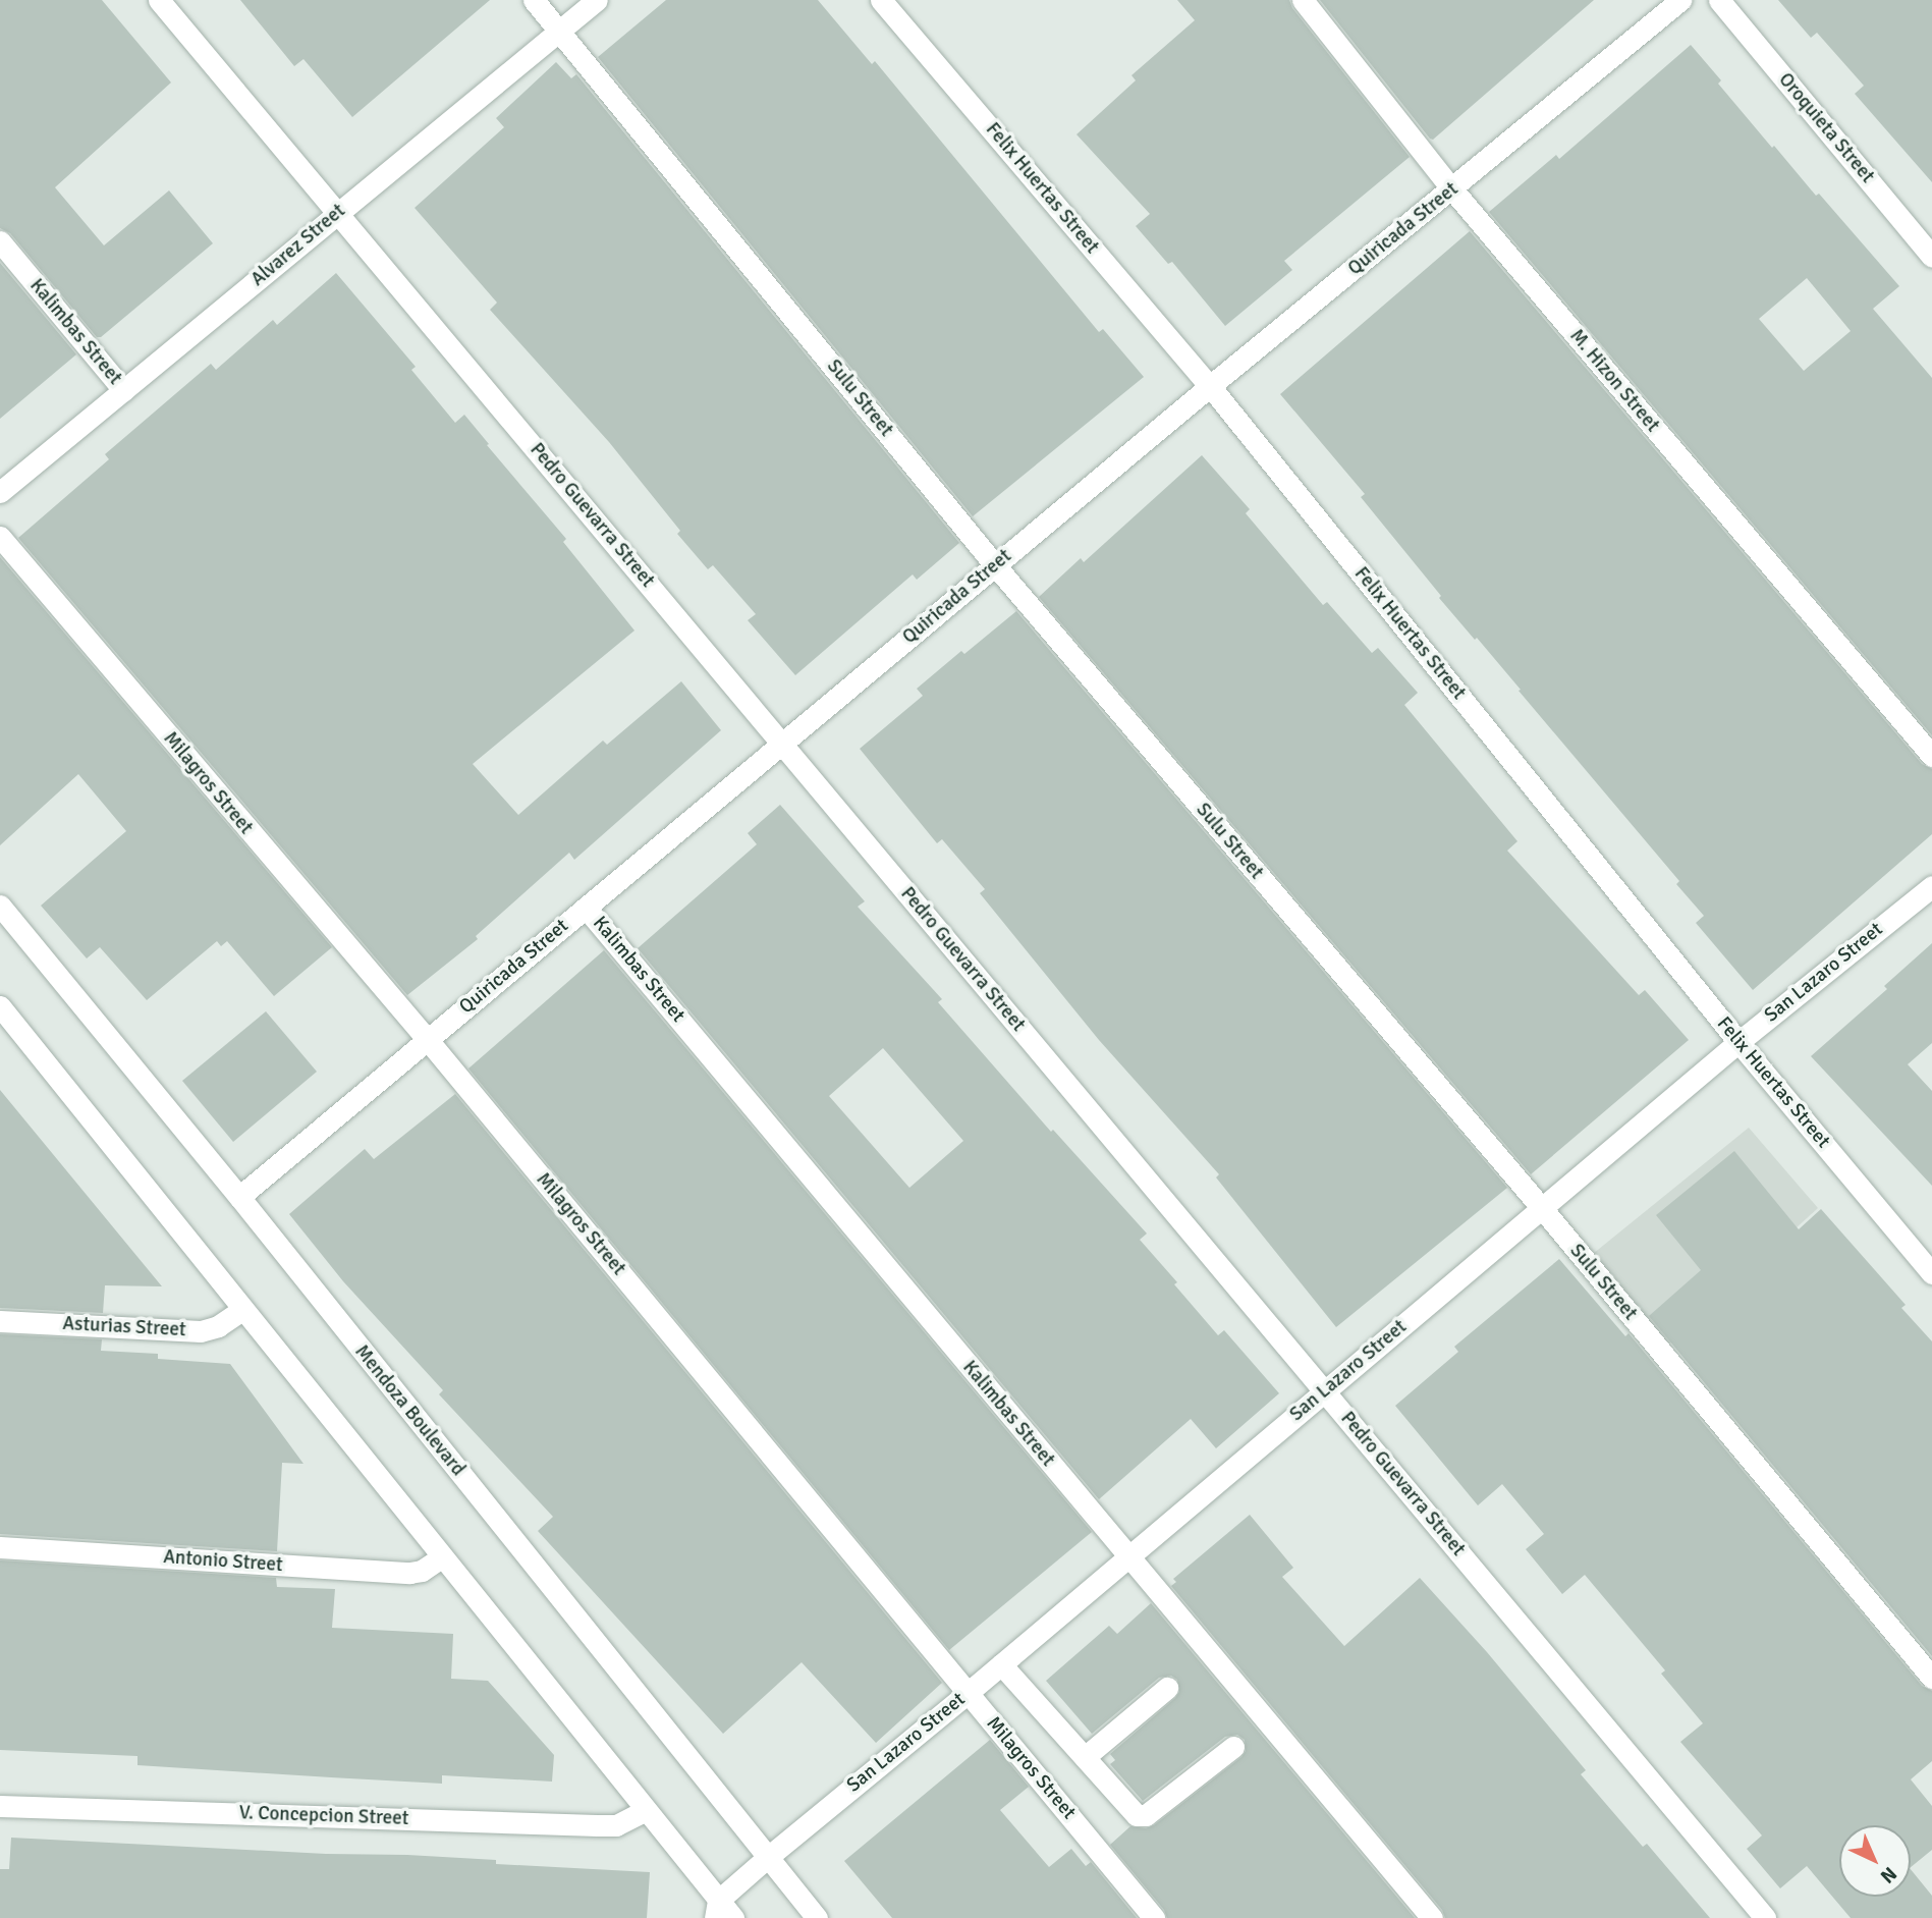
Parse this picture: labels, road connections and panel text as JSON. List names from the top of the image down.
{
  "streets": {
    "street": [
      "Oroquieta Street",
      "Felix Huertas Street",
      "Quiricada Street",
      "Alvarez Street",
      "Kalimbas Street",
      "M. Hizon Street",
      "Sulu Street",
      "Pedro Guevarra Street",
      "Milagros Street",
      "San Lazaro Street",
      "Asturias Street",
      "Mendoza Boulevard",
      "Antonio Street",
      "V. Concepcion Street"
    ]
  },
  "crossings": [
    ["Felix Huertas Street", "Quiricada Street"],
    ["Felix Huertas Street", "San Lazaro Street"],
    ["Quiricada Street", "Kalimbas Street"],
    ["Quiricada Street", "M. Hizon Street"],
    ["Quiricada Street", "Sulu Street"],
    ["Quiricada Street", "Pedro Guevarra Street"],
    ["Quiricada Street", "Milagros Street"],
    ["Quiricada Street", "Mendoza Boulevard"],
    ["Alvarez Street", "Kalimbas Street"],
    ["Alvarez Street", "Sulu Street"],
    ["Alvarez Street", "Pedro Guevarra Street"],
    ["Kalimbas Street", "San Lazaro Street"],
    ["Sulu Street", "San Lazaro Street"],
    ["Pedro Guevarra Street", "San Lazaro Street"],
    ["Milagros Street", "San Lazaro Street"],
    ["San Lazaro Street", "Mendoza Boulevard"]
  ],
  "north": "bottom right"
}
